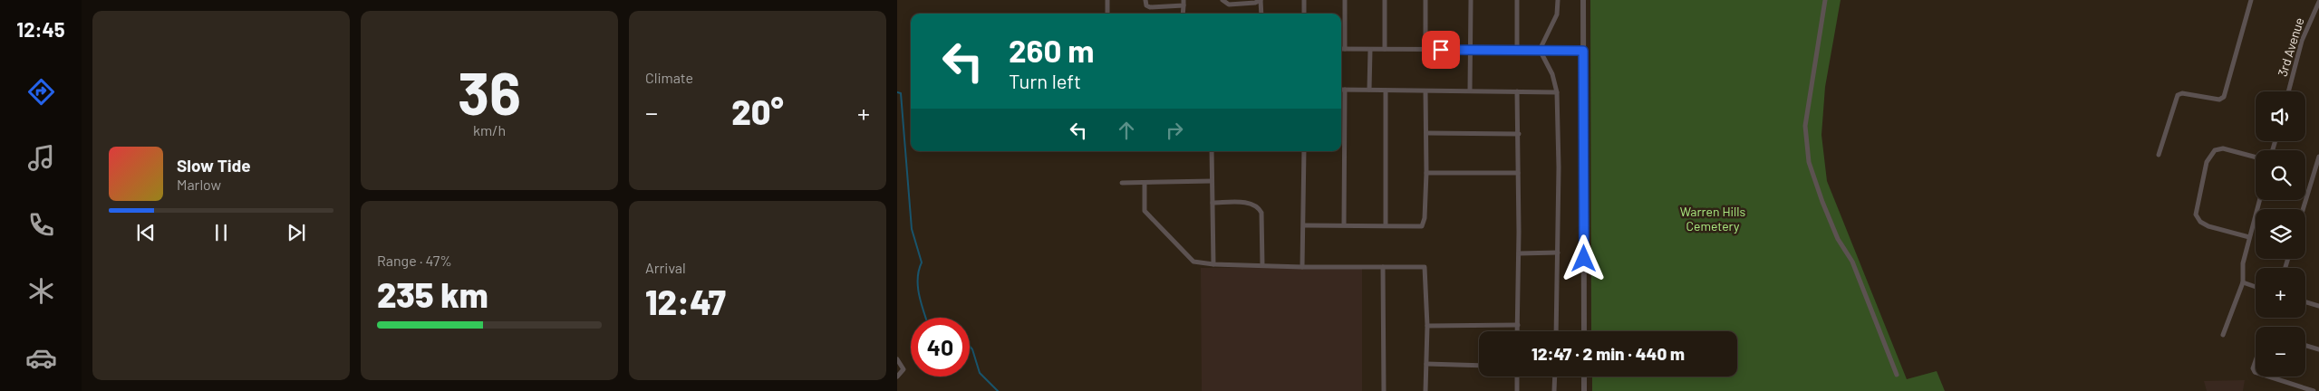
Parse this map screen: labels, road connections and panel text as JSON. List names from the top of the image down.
{
  "streets": {
    "street": ["3rd Avenue"]
  },
  "parks": ["Warren Hills Cemetery"],
  "page": {
    "tabs": "12:45",
    "tile": [
      ["36", "km/h"],
      "Climate",
      ["Range · 47%", "235 km"],
      ["Arrival", "12:47"]
    ],
    "turn": ["260 m", "Turn left"],
    "map_buttons": ["+", "−"],
    "heat": ["−", "20°", "+"],
    "song": ["Slow Tide", "Marlow"],
    "limit": "40",
    "trip": "12:47 · 2 min · 440 m"
  }
}
